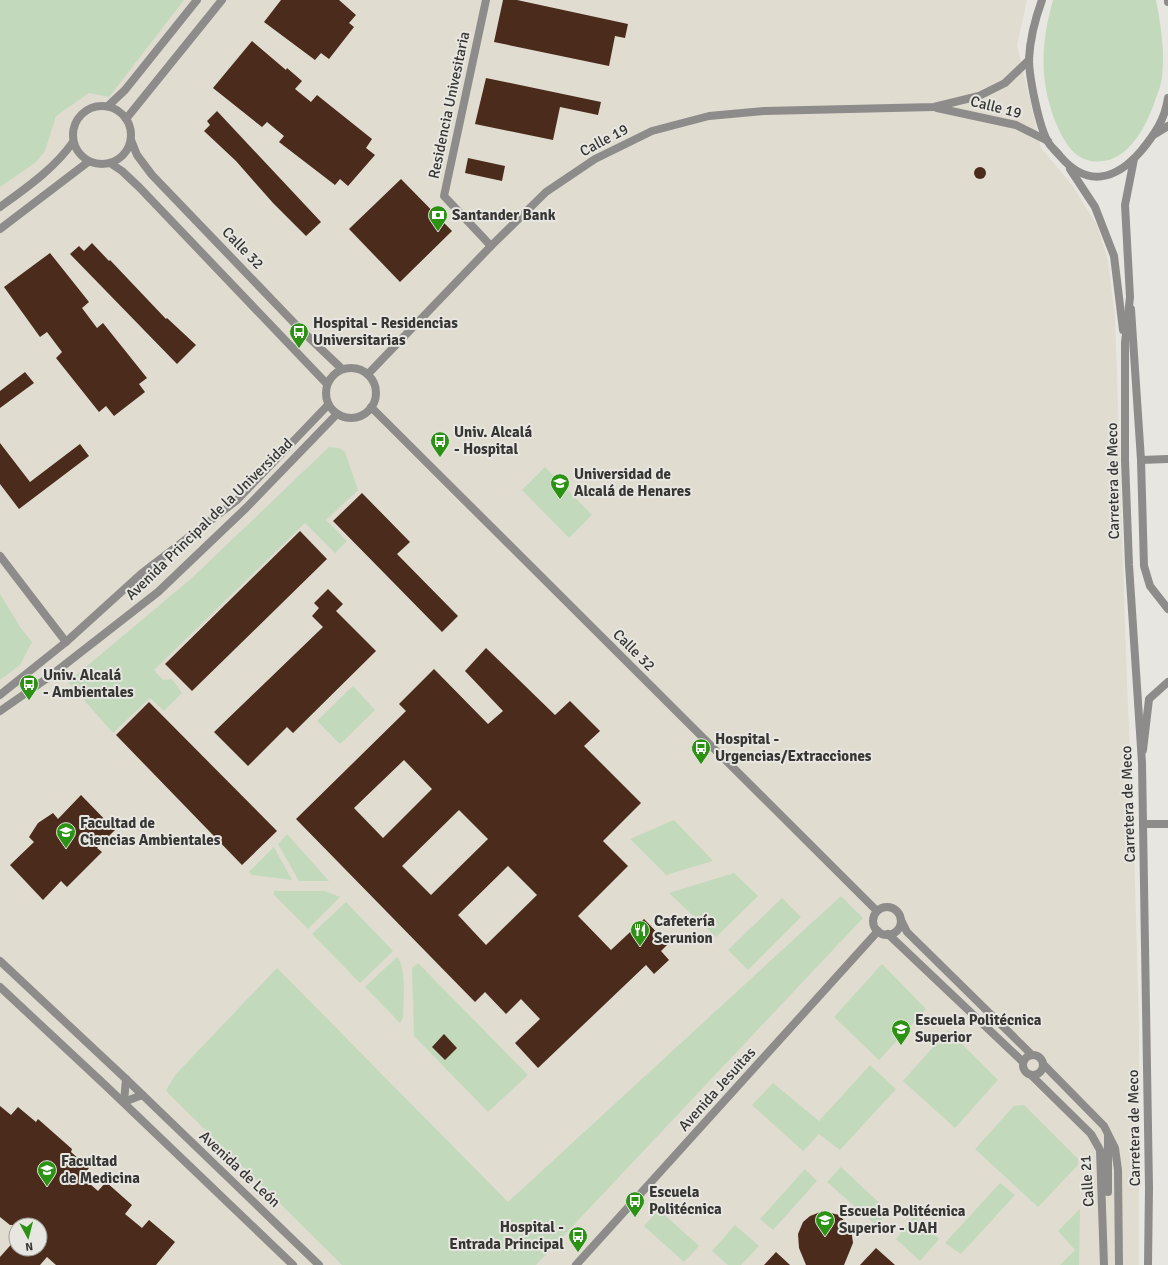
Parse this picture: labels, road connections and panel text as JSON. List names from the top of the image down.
{
  "streets": {
    "street": [
      "Residencia Univesitaria",
      "Calle 19",
      "Calle 32",
      "Carretera de Meco",
      "Avenida Principal de la Universidad",
      "Avenida Jesuitas",
      "Avenida de León",
      "Calle 21"
    ]
  },
  "crossings": [
    ["Residencia Univesitaria", "Calle 19"],
    ["Calle 19", "Calle 32"],
    ["Calle 19", "Carretera de Meco"],
    ["Calle 19", "Avenida Principal de la Universidad"],
    ["Calle 32", "Avenida Principal de la Universidad"],
    ["Calle 32", "Avenida Jesuitas"]
  ],
  "places": {
    "bank": ["Santander Bank"],
    "bus stop": [
      "Hospital - Residencias Universitarias",
      "Univ. Alcalá - Hospital",
      "Univ. Alcalá - Ambientales",
      "Hospital - Urgencias/Extracciones",
      "Escuela Politécnica",
      "Hospital - Entrada Principal"
    ],
    "school or university": [
      "Universidad de Alcalá de Henares",
      "Facultad de Ciencias Ambientales",
      "Escuela Politécnica Superior",
      "Facultad de Medicina",
      "Escuela Politécnica Superior - UAH"
    ],
    "restaurant": ["Cafetería Serunion"]
  },
  "north": "bottom"
}
